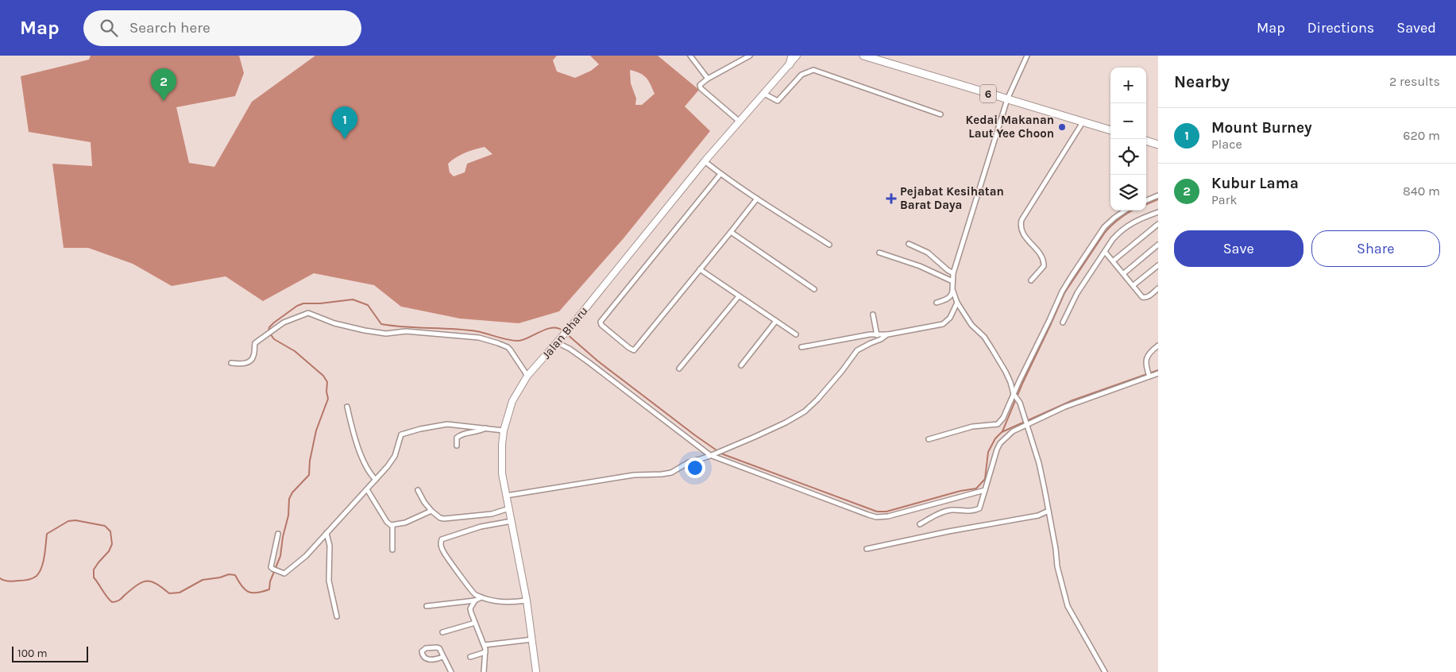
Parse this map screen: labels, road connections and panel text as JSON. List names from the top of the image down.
{
  "streets": {
    "main road": ["6", "Jalan Bharu"]
  },
  "places": {
    "other": ["Kedai Makanan Laut Yee Choon"],
    "health": ["Pejabat Kesihatan Barat Daya"]
  },
  "scale_bar": "100 m",
  "page": {
    "header": "Map",
    "search": "Search here",
    "nav": ["Map", "Directions", "Saved"],
    "heading": ["Nearby", "2 results"],
    "map_buttons": ["+", "−"],
    "pins": ["2", "1"],
    "list": [
      {
        "mark": "1",
        "name": "Mount Burney",
        "note": "Place",
        "value": "620 m"
      },
      {
        "mark": "2",
        "name": "Kubur Lama",
        "note": "Park",
        "value": "840 m"
      }
    ],
    "buttons": ["Save", "Share"],
    "scale": "100 m"
  }
}
